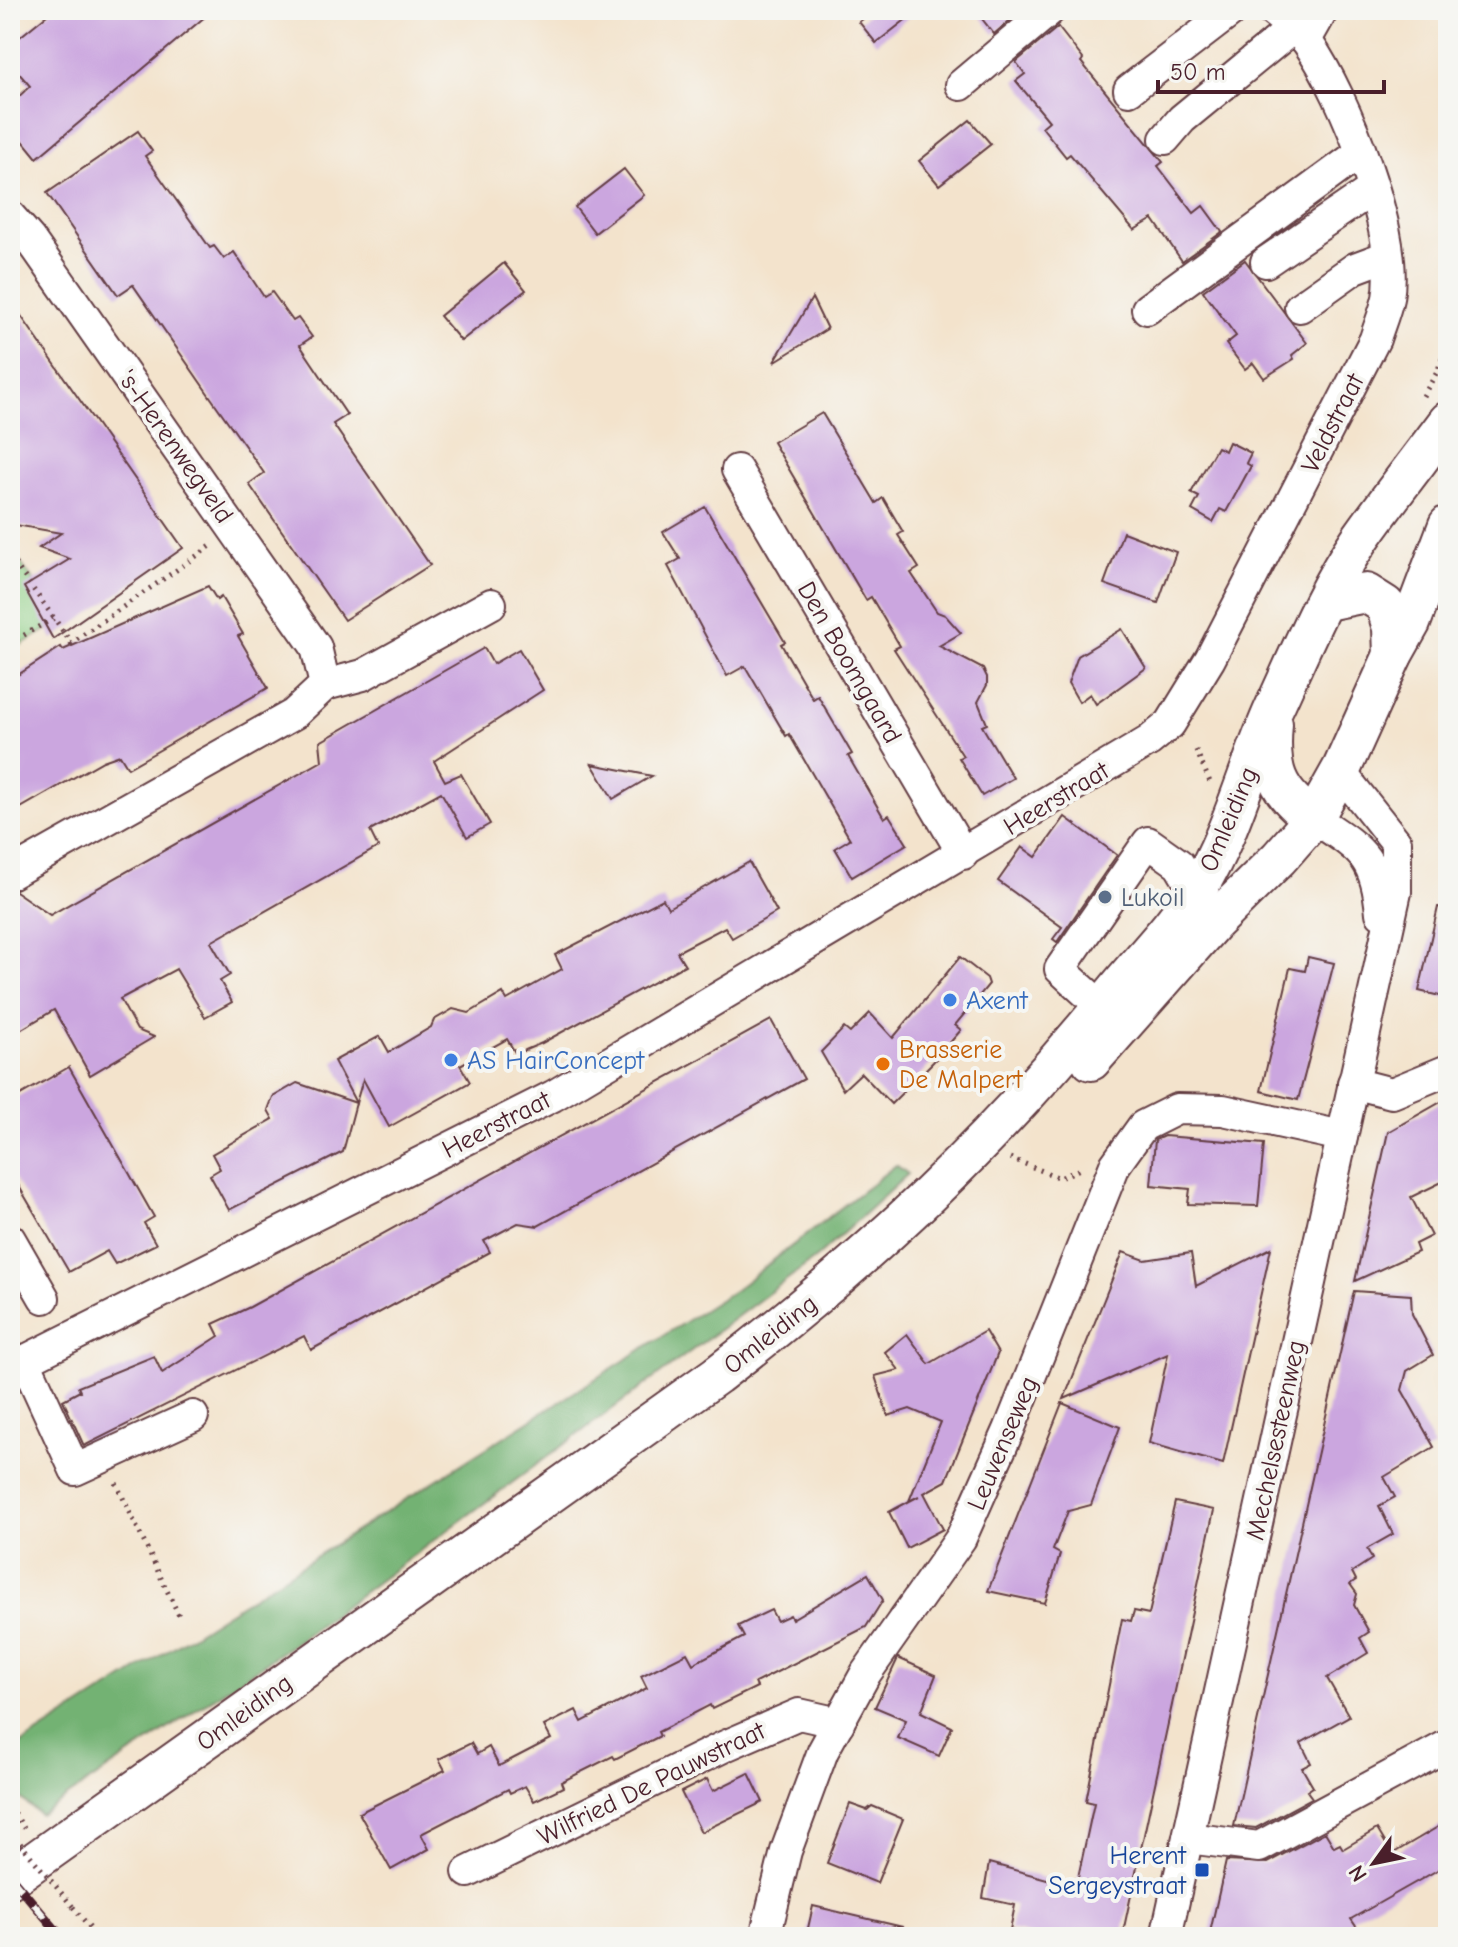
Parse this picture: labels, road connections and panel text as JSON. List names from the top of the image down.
{
  "streets": {
    "main road": ["Omleiding"],
    "street": [
      "Veldstraat",
      "'s-Herenwegveld",
      "Den Boomgaard",
      "Heerstraat",
      "Mechelsesteenweg",
      "Leuvenseweg",
      "Wilfried De Pauwstraat"
    ]
  },
  "crossings": [
    ["Veldstraat", "Heerstraat"],
    ["Den Boomgaard", "Heerstraat"],
    ["Omleiding", "Mechelsesteenweg"],
    ["Mechelsesteenweg", "Leuvenseweg"],
    ["Leuvenseweg", "Wilfried De Pauwstraat"]
  ],
  "places": {
    "other": [
      "Lukoil",
      "Axent",
      "AS HairConcept",
      "Brasserie De Malpert"
    ],
    "transit": ["Herent Sergeystraat"]
  },
  "scale_bar": "50 m",
  "north": "bottom left"
}
